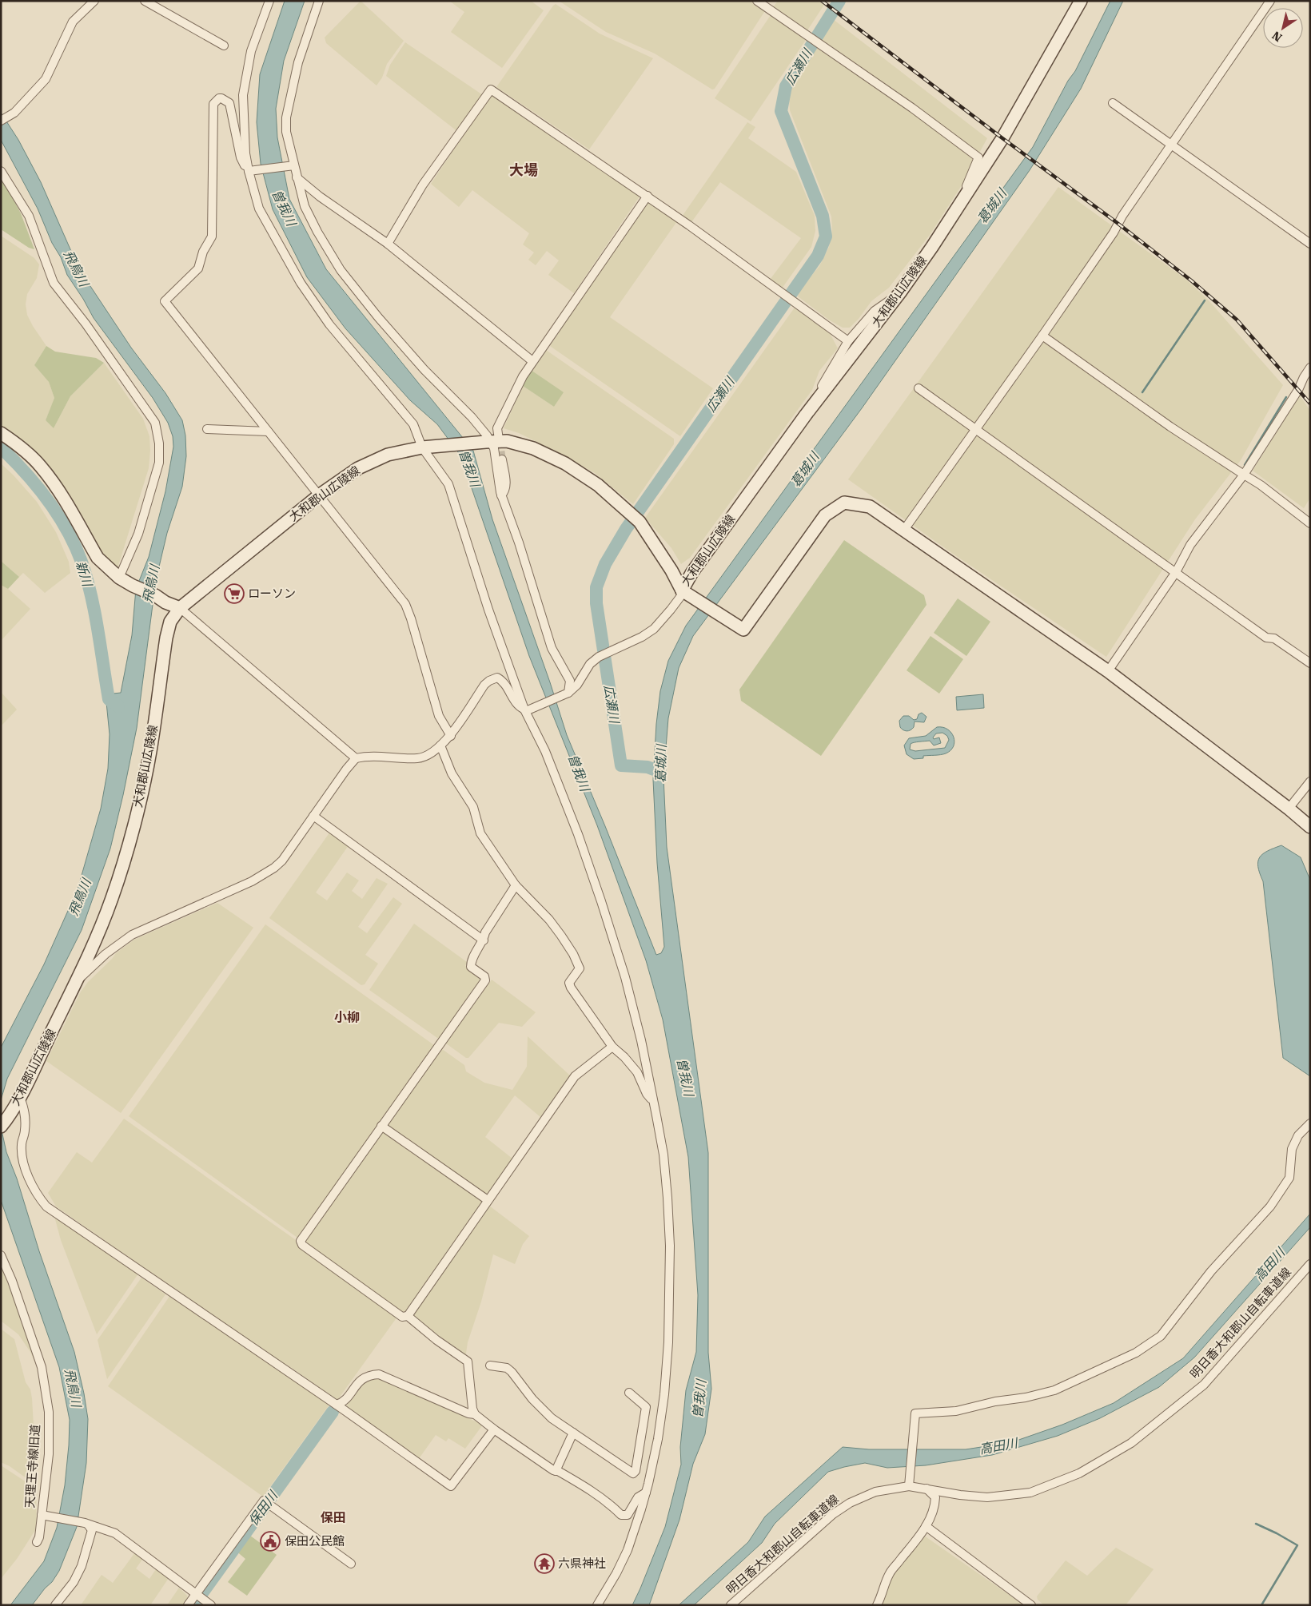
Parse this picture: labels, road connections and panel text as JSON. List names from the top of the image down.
{
  "streets": {
    "main road": ["大和郡山広陵線"],
    "street": ["明日香大和郡山自転車道線", "天理王寺線旧道"]
  },
  "districts": ["大場", "小柳", "保田"],
  "water": [
    "広瀬川",
    "葛城川",
    "曽我川",
    "飛鳥川",
    "新川",
    "高田川",
    "保田川"
  ],
  "places": {
    "supermarket": ["ローソン"],
    "public building": ["保田公民館"],
    "temple": ["六県神社"]
  },
  "north": "bottom left"
}
